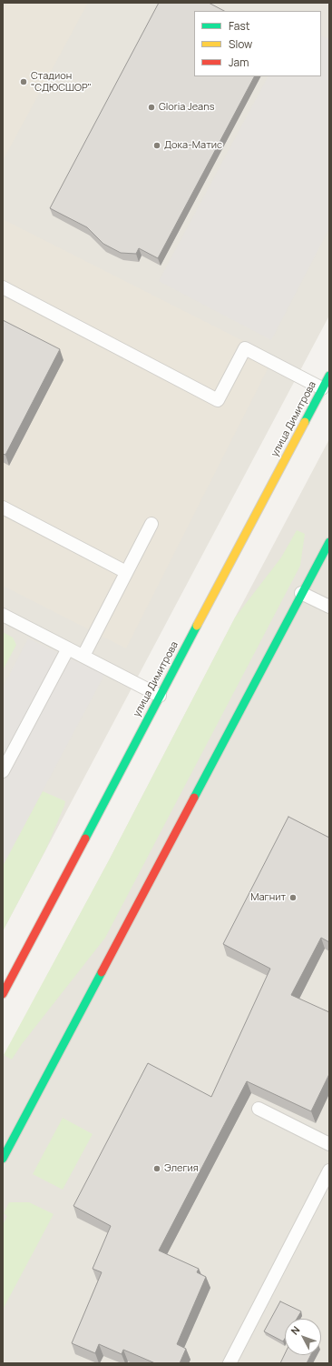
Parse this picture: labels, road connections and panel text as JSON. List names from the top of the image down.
{
  "streets": {
    "main road": ["улица Димитрова"]
  },
  "places": [
    "Стадион \"СДЮСШОР\"",
    "Gloria Jeans",
    "Дока-Матис",
    "Магнит",
    "Элегия"
  ],
  "legend": ["Fast", "Slow", "Jam"],
  "north": "top left"
}
